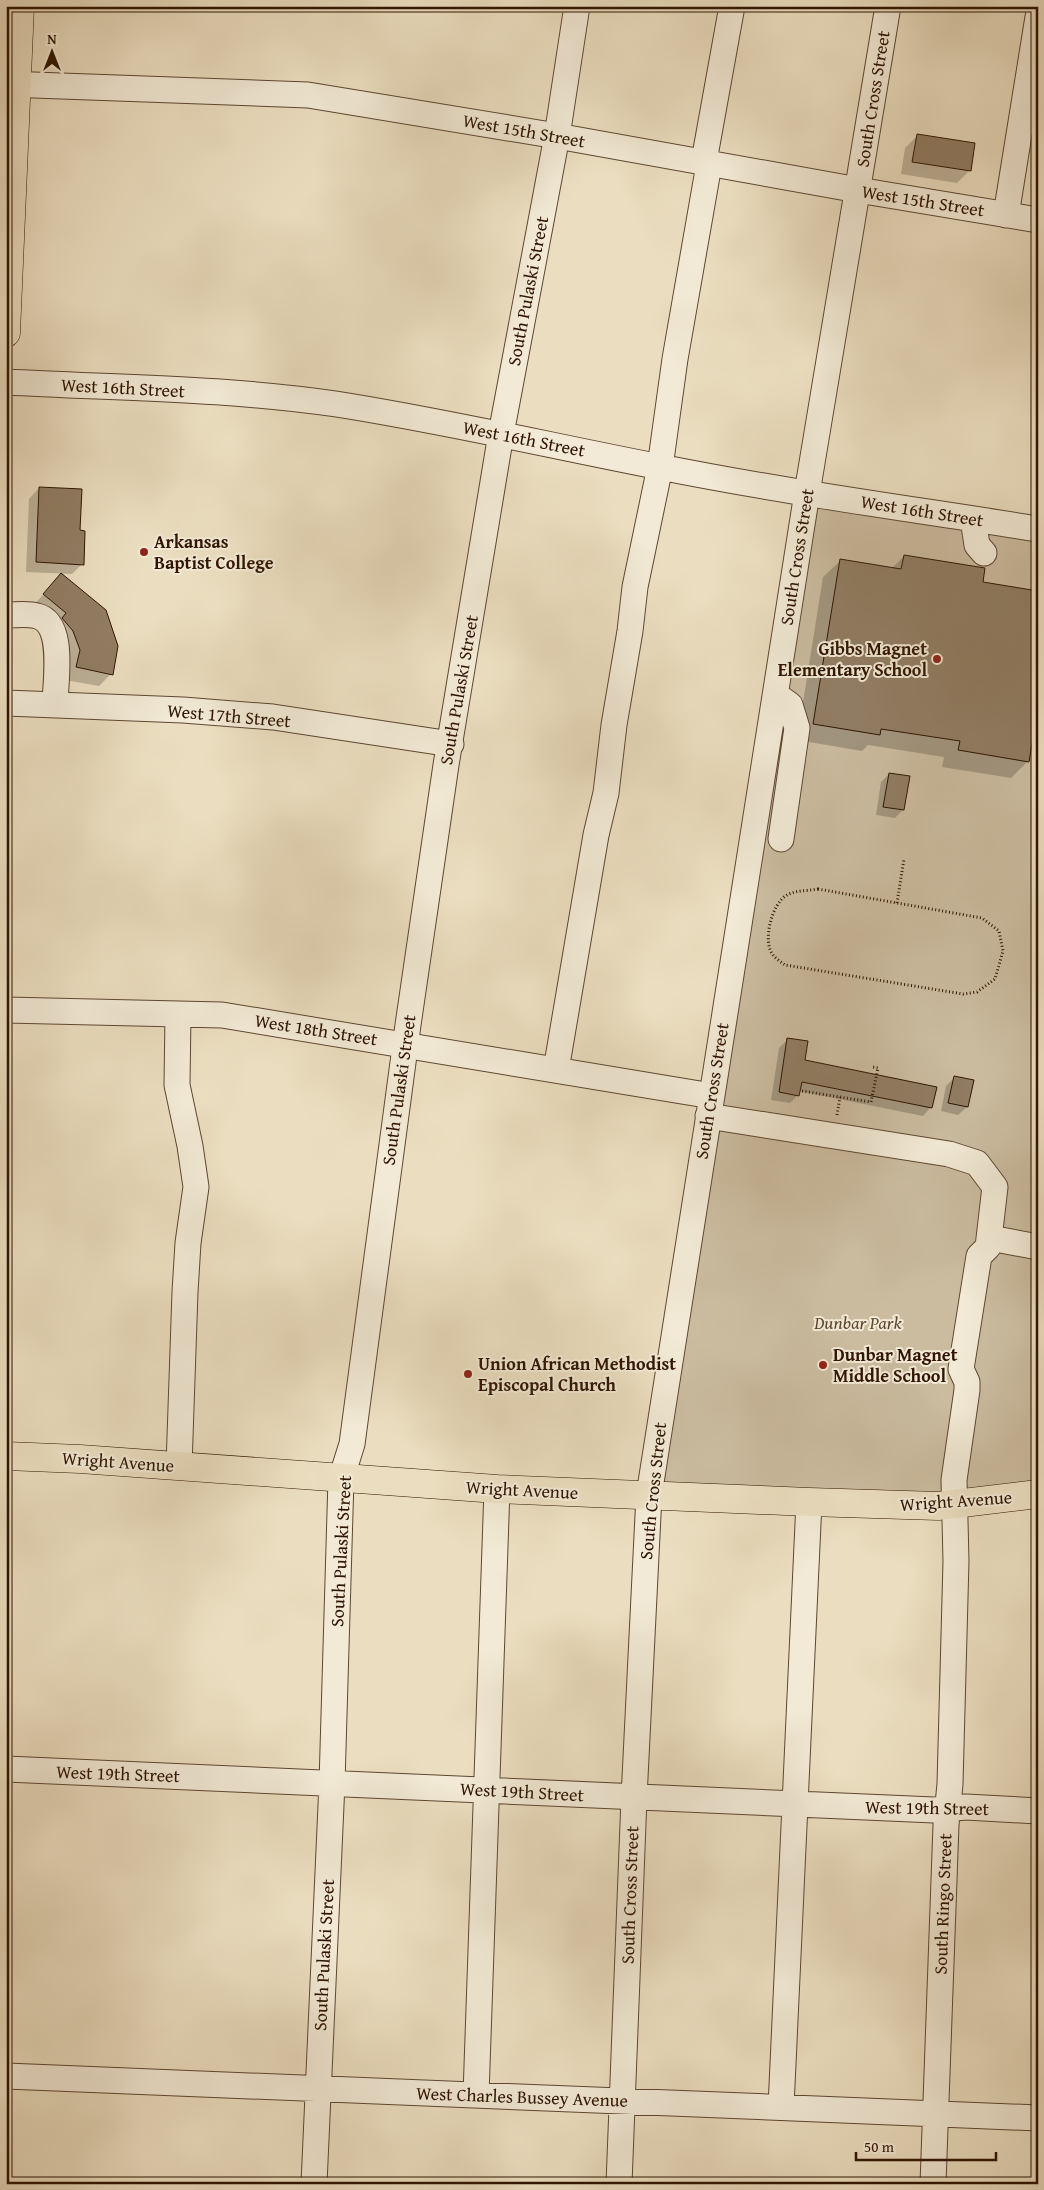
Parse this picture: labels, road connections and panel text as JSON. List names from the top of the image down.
{
  "streets": {
    "main road": ["Wright Avenue"],
    "street": [
      "South Cross Street",
      "West 15th Street",
      "South Pulaski Street",
      "West 16th Street",
      "West 17th Street",
      "West 18th Street",
      "West 19th Street",
      "South Ringo Street",
      "West Charles Bussey Avenue"
    ]
  },
  "crossings": [
    ["South Cross Street", "West 15th Street"],
    ["South Cross Street", "West 16th Street"],
    ["South Cross Street", "West 18th Street"],
    ["South Cross Street", "Wright Avenue"],
    ["South Cross Street", "West 19th Street"],
    ["South Cross Street", "West Charles Bussey Avenue"],
    ["West 15th Street", "South Pulaski Street"],
    ["South Pulaski Street", "West 16th Street"],
    ["South Pulaski Street", "West 17th Street"],
    ["South Pulaski Street", "West 18th Street"],
    ["South Pulaski Street", "Wright Avenue"],
    ["South Pulaski Street", "West 19th Street"],
    ["South Pulaski Street", "West Charles Bussey Avenue"],
    ["West 18th Street", "South Ringo Street"],
    ["Wright Avenue", "South Ringo Street"],
    ["West 19th Street", "South Ringo Street"],
    ["South Ringo Street", "West Charles Bussey Avenue"]
  ],
  "parks": ["Dunbar Park"],
  "places": [
    "Arkansas Baptist College",
    "Gibbs Magnet Elementary School",
    "Dunbar Magnet Middle School",
    "Union African Methodist Episcopal Church"
  ],
  "scale_bar": "50 m",
  "north": "top"
}
